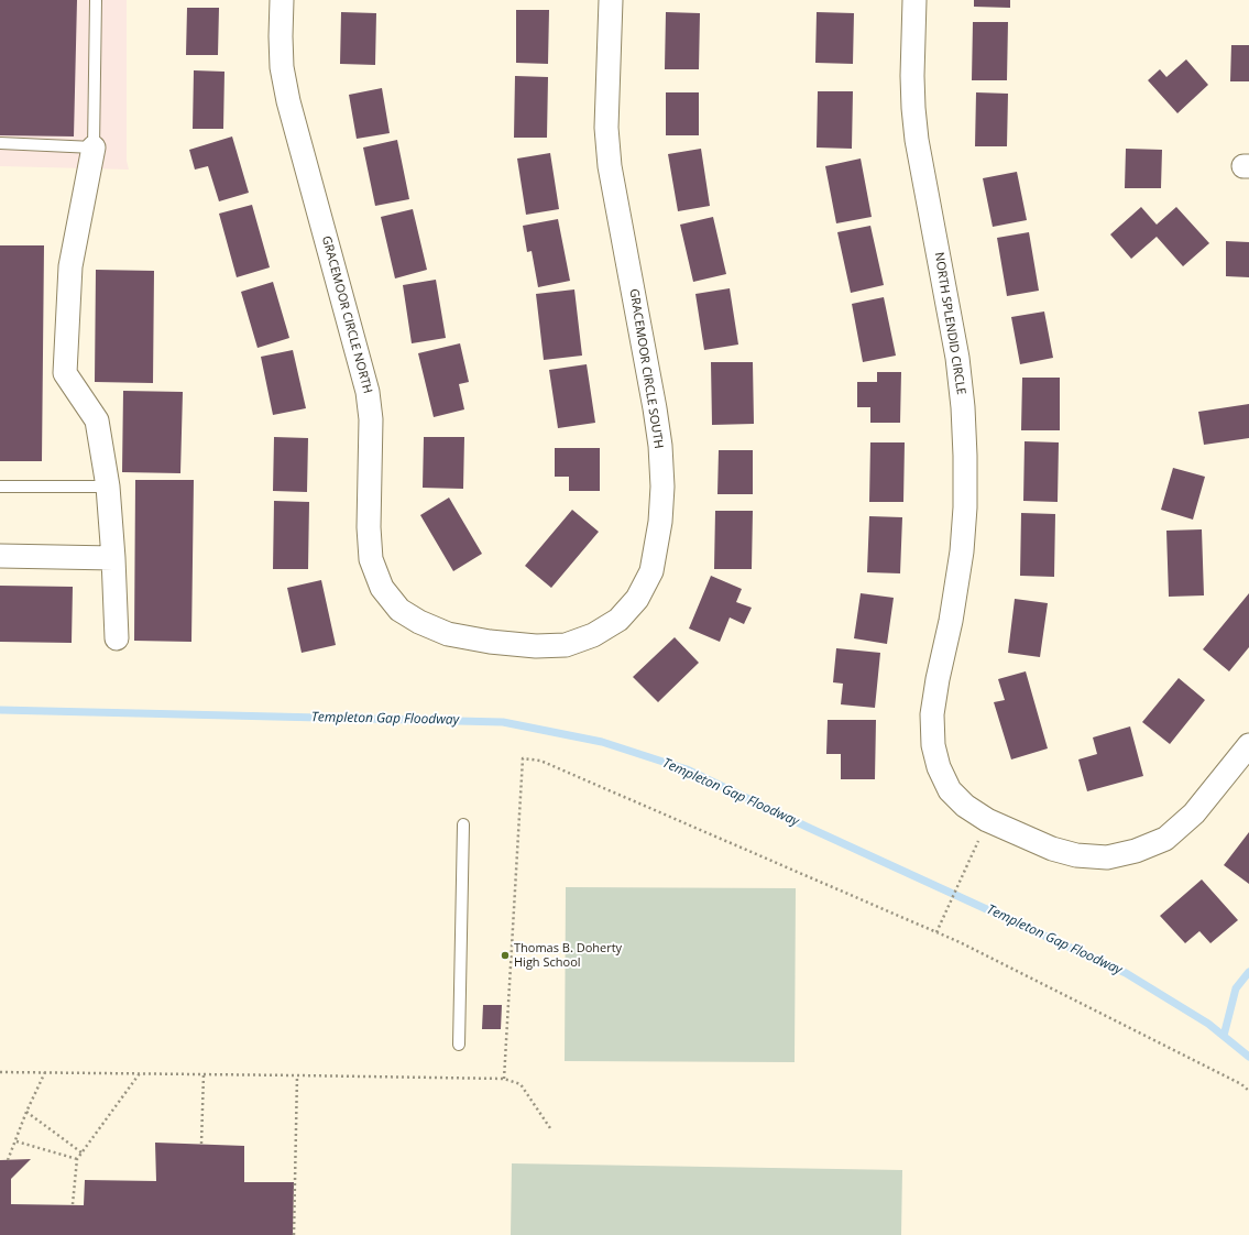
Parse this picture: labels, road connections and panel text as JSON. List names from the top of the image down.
{
  "streets": {
    "street": ["GRACEMOOR CIRCLE NORTH", "NORTH SPLENDID CIRCLE", "GRACEMOOR CIRCLE SOUTH"]
  },
  "crossings": [
    ["GRACEMOOR CIRCLE NORTH", "GRACEMOOR CIRCLE SOUTH"]
  ],
  "water": ["Templeton Gap Floodway"],
  "places": ["Thomas B. Doherty High School"]
}
